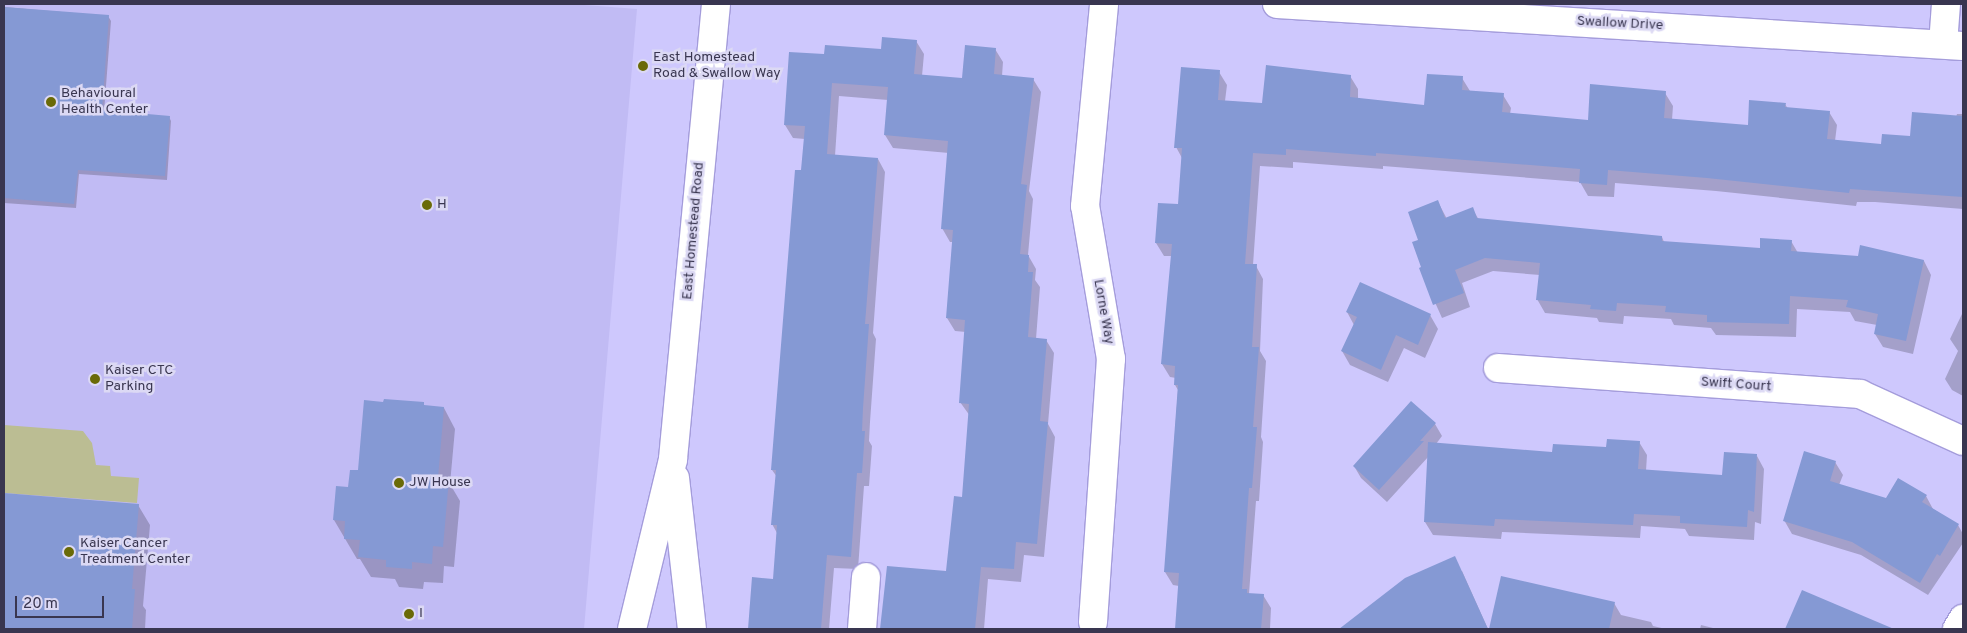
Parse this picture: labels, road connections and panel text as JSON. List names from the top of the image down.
{
  "streets": {
    "street": [
      "Swallow Drive",
      "East Homestead Road",
      "Lorne Way",
      "Swift Court"
    ]
  },
  "places": [
    "East Homestead Road & Swallow Way",
    "Behavioural Health Center",
    "H",
    "Kaiser CTC Parking",
    "JW House",
    "Kaiser Cancer Treatment Center",
    "I"
  ],
  "scale_bar": "20 m"
}
